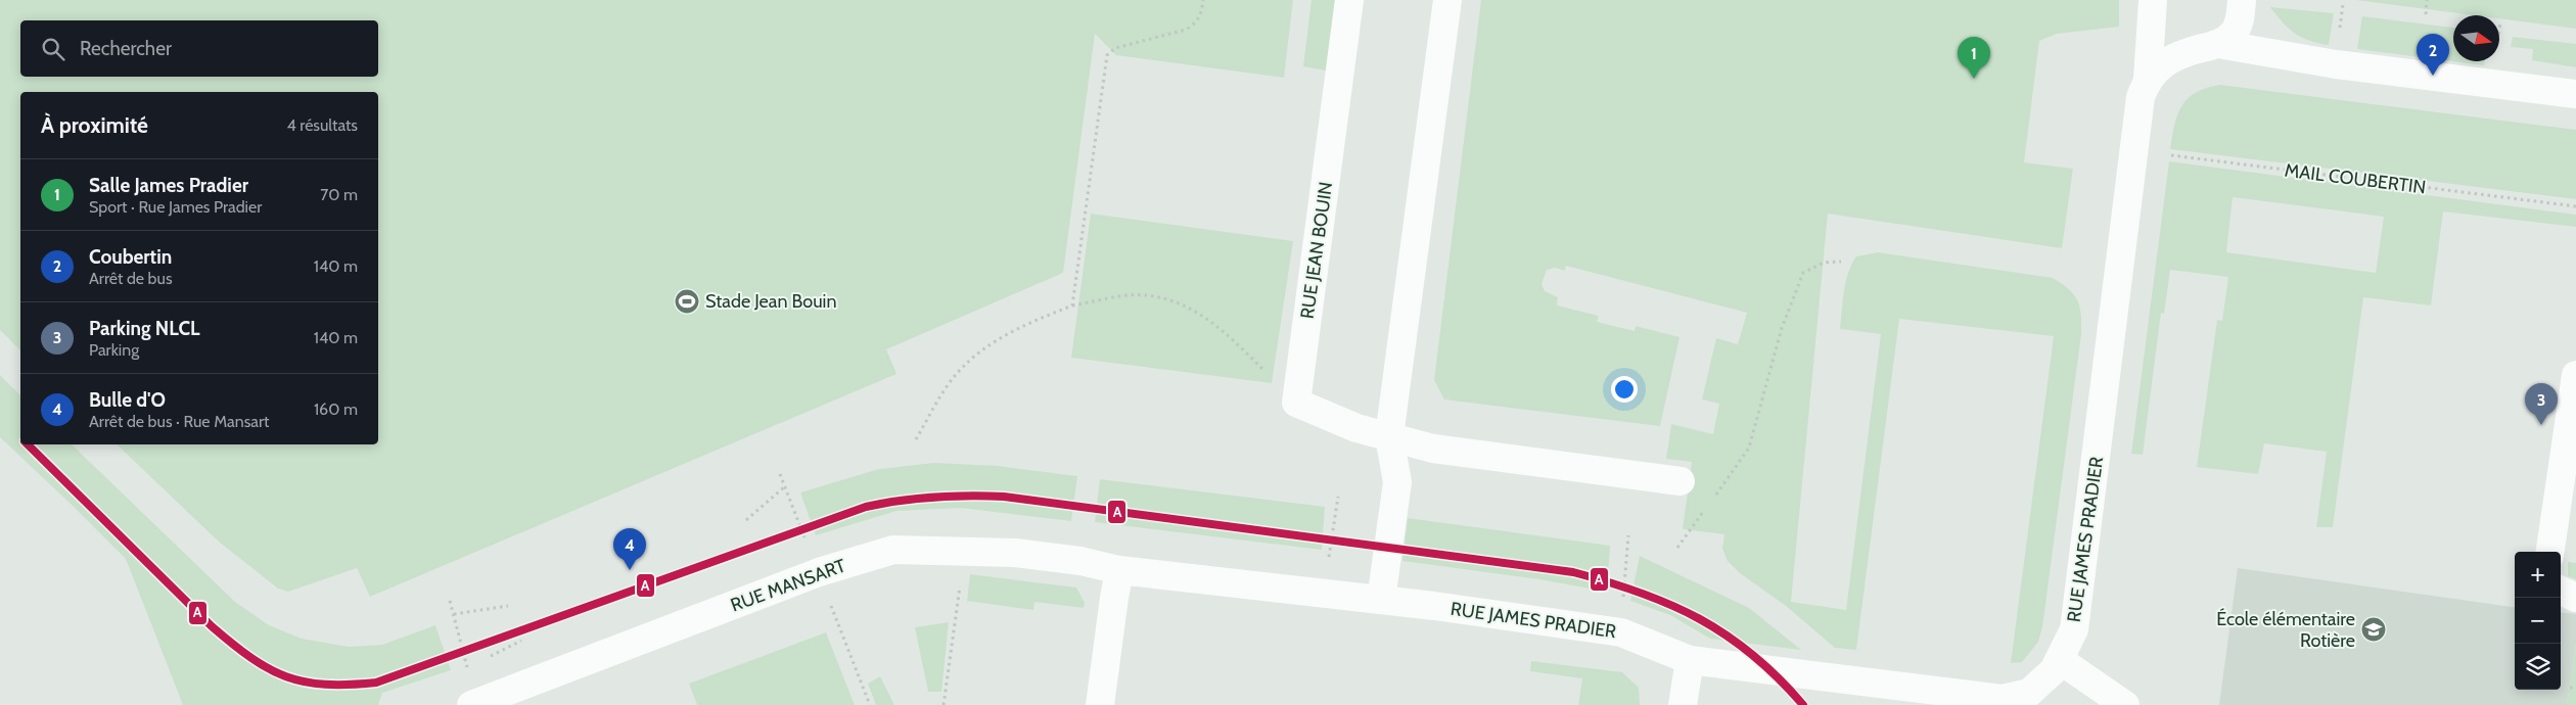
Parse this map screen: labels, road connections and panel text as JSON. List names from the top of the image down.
{
  "streets": {
    "street": ["RUE JEAN BOUIN", "RUE JAMES PRADIER", "RUE MANSART"],
    "path": ["MAIL COUBERTIN"]
  },
  "crossings": [
    ["MAIL COUBERTIN", "RUE JAMES PRADIER"],
    ["RUE JAMES PRADIER", "RUE MANSART"]
  ],
  "places": {
    "sports": ["Stade Jean Bouin"],
    "school or university": ["École élémentaire Rotière"]
  },
  "lines": ["transit line A"],
  "north": "right",
  "page": {
    "search": "Rechercher",
    "pins": [
      "2",
      "1",
      "3",
      "4"
    ],
    "heading": ["À proximité", "4 résultats"],
    "list": [
      {
        "mark": "1",
        "name": "Salle James Pradier",
        "note": "Sport · Rue James Pradier",
        "value": "70 m"
      },
      {
        "mark": "2",
        "name": "Coubertin",
        "note": "Arrêt de bus",
        "value": "140 m"
      },
      {
        "mark": "3",
        "name": "Parking NLCL",
        "note": "Parking",
        "value": "140 m"
      },
      {
        "mark": "4",
        "name": "Bulle d'O",
        "note": "Arrêt de bus · Rue Mansart",
        "value": "160 m"
      }
    ],
    "map_buttons": ["+", "−"]
  }
}
